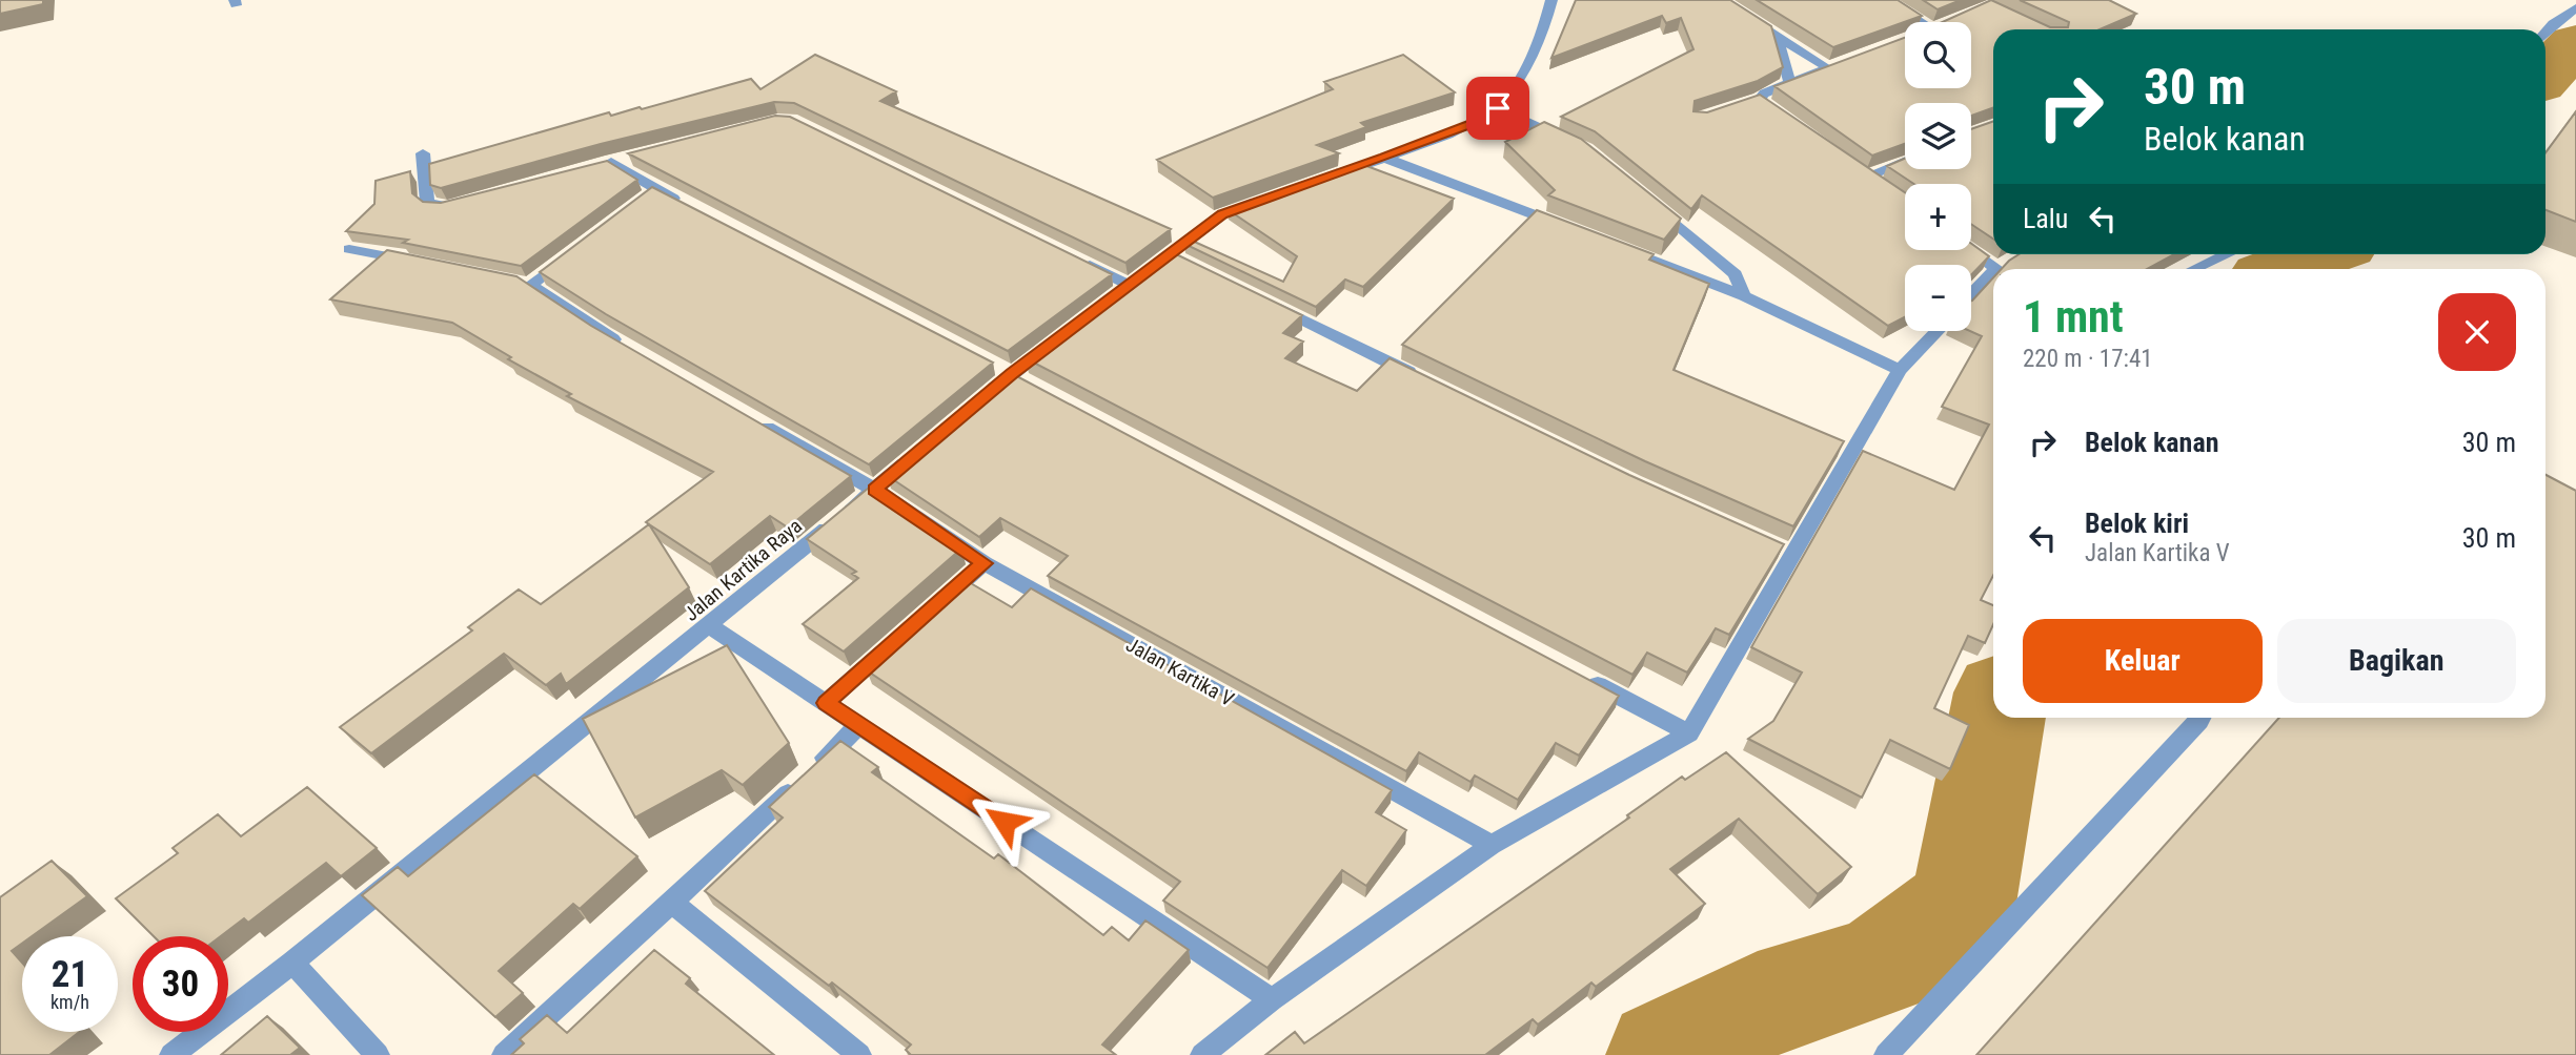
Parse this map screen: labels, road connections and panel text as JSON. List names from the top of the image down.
{
  "streets": {
    "street": ["Jalan Kartika Raya", "Jalan Kartika V"]
  },
  "crossings": [
    ["Jalan Kartika Raya", "Jalan Kartika V"]
  ],
  "page": {
    "map_buttons": ["+", "−"],
    "turn": ["30 m", "Belok kanan"],
    "then": "Lalu",
    "heading": ["1 mnt", "220 m · 17:41"],
    "list": [
      {
        "name": "Belok kanan",
        "value": "30 m"
      },
      {
        "name": "Belok kiri",
        "note": "Jalan Kartika V",
        "value": "30 m"
      }
    ],
    "buttons": ["Keluar", "Bagikan"],
    "speed": "21 km/h",
    "limit": "30"
  }
}
